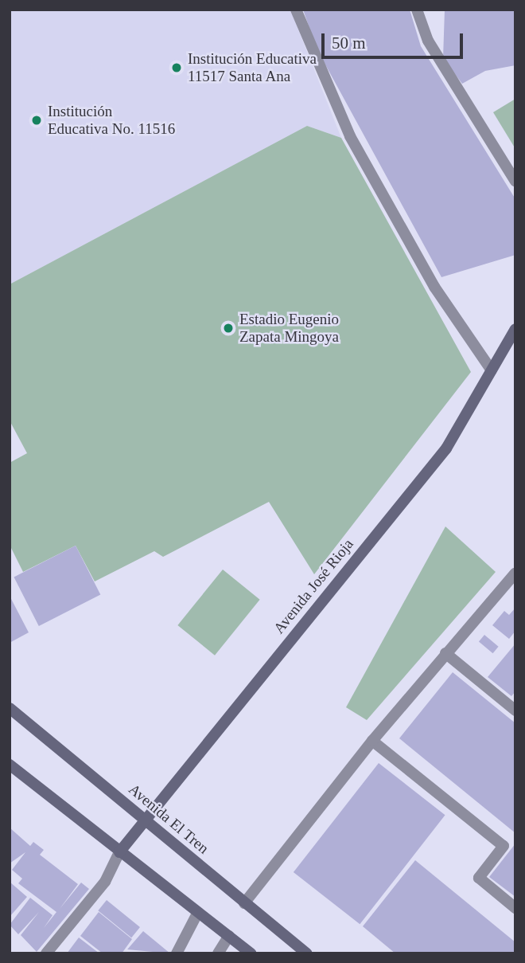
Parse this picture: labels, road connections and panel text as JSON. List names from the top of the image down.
{
  "streets": {
    "street": ["Avenida José Rioja", "Avenida El Tren"]
  },
  "crossings": [
    ["Avenida José Rioja", "Avenida El Tren"]
  ],
  "places": ["Institución Educativa 11517 Santa Ana", "Institución Educativa No. 11516", "Estadio Eugenio Zapata Mingoya"],
  "scale_bar": "50 m"
}
